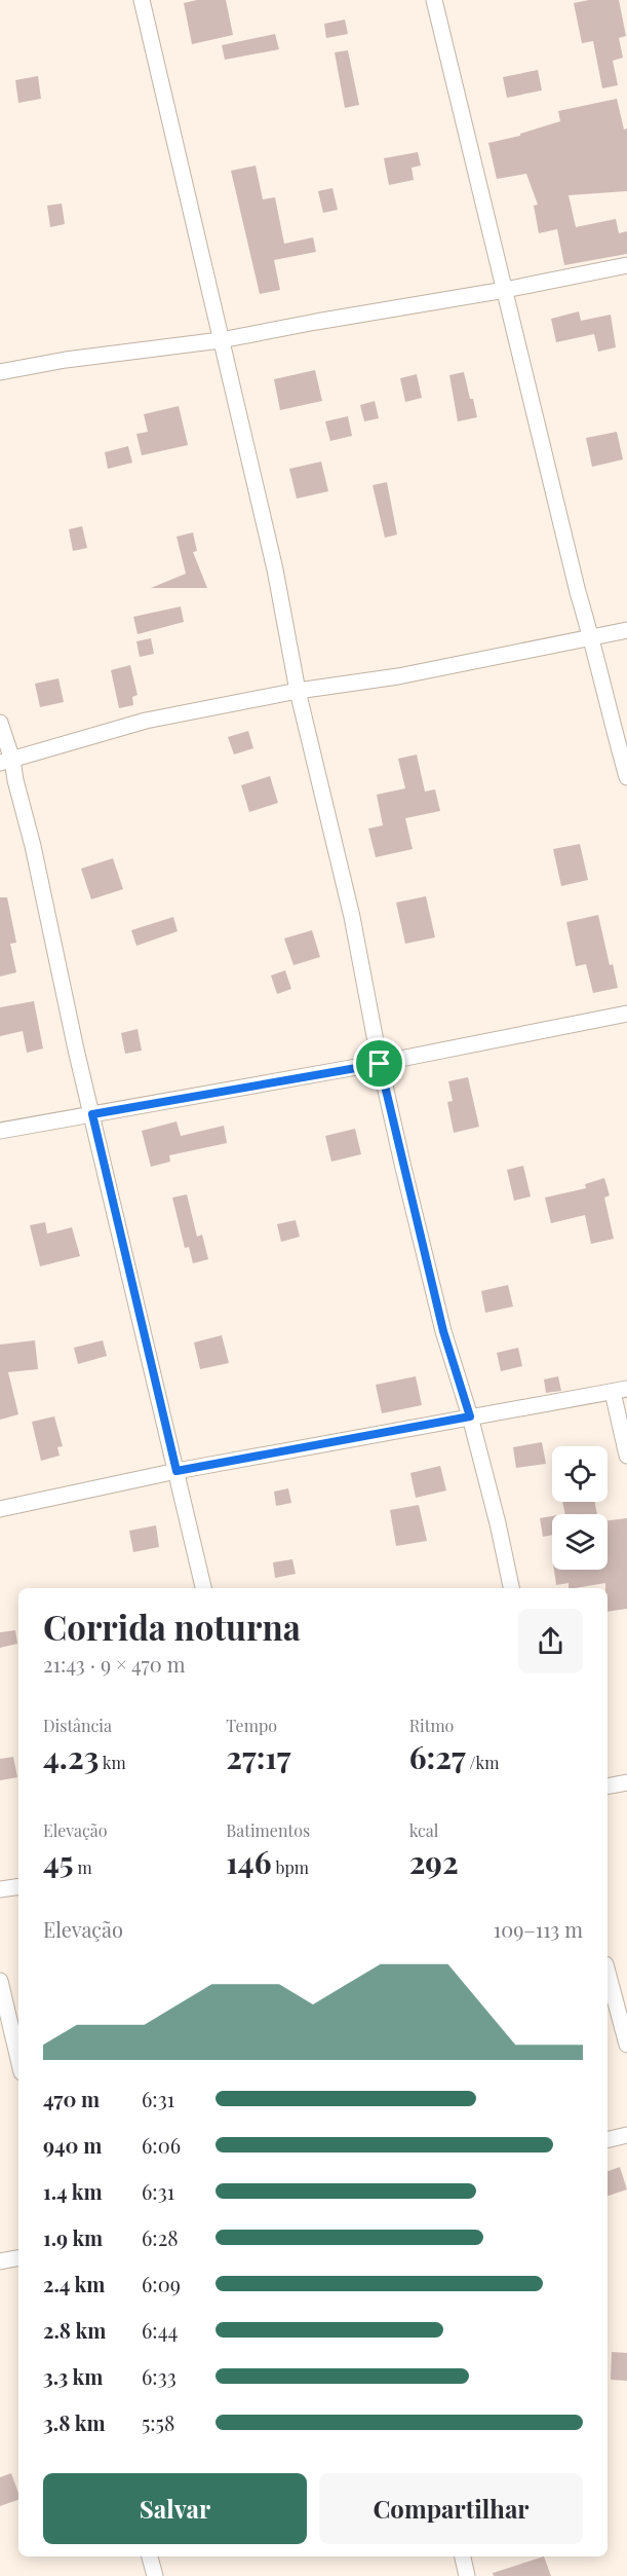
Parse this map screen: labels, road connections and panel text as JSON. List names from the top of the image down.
{
  "page": {
    "heading": ["Corrida noturna", "21:43 · 9 × 470 m"],
    "stats": [
      ["Distância", "4.23 km"],
      ["Tempo", "27:17"],
      ["Ritmo", "6:27 /km"],
      ["Elevação", "45 m"],
      ["Batimentos", "146 bpm"],
      ["kcal", "292"]
    ],
    "chart": ["Elevação", "109–113 m"],
    "list": [
      {
        "name": "470 m",
        "note": "6:31"
      },
      {
        "name": "940 m",
        "note": "6:06"
      },
      {
        "name": "1.4 km",
        "note": "6:31"
      },
      {
        "name": "1.9 km",
        "note": "6:28"
      },
      {
        "name": "2.4 km",
        "note": "6:09"
      },
      {
        "name": "2.8 km",
        "note": "6:44"
      },
      {
        "name": "3.3 km",
        "note": "6:33"
      },
      {
        "name": "3.8 km",
        "note": "5:58"
      }
    ],
    "buttons": ["Salvar", "Compartilhar"]
  }
}
